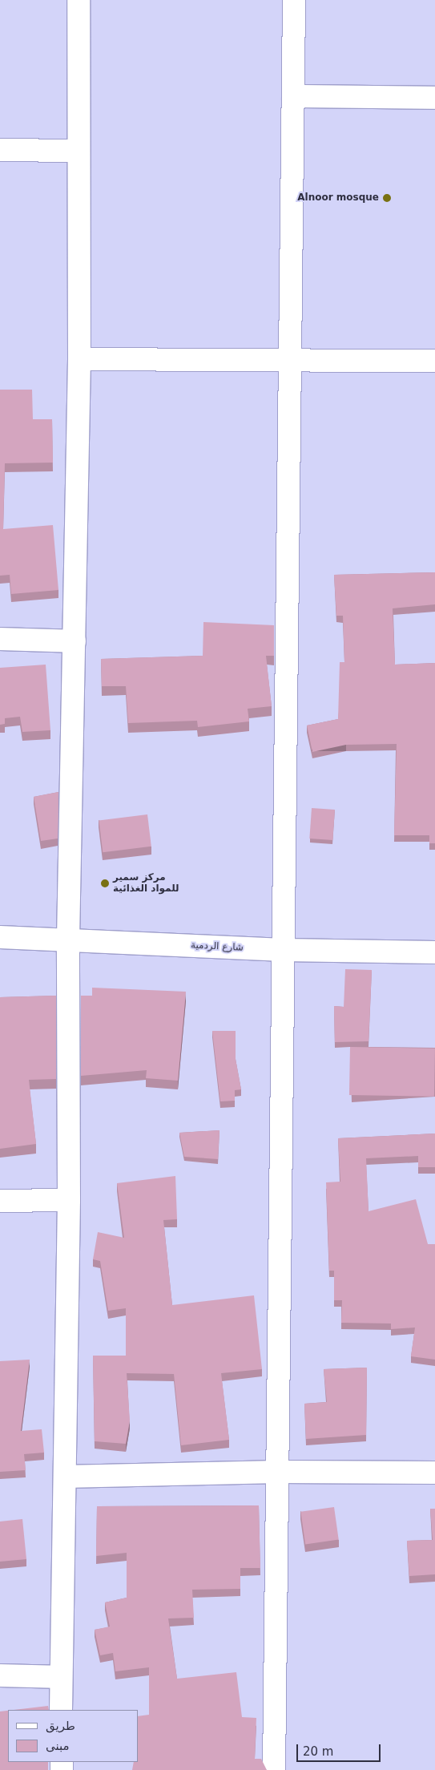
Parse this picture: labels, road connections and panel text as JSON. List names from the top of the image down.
{
  "streets": {
    "street": ["شارع الردمية"]
  },
  "places": ["Alnoor mosque", "مركز سمير للمواد الغذائية"],
  "legend": ["طريق", "مبنى"],
  "scale_bar": "20 m"
}
